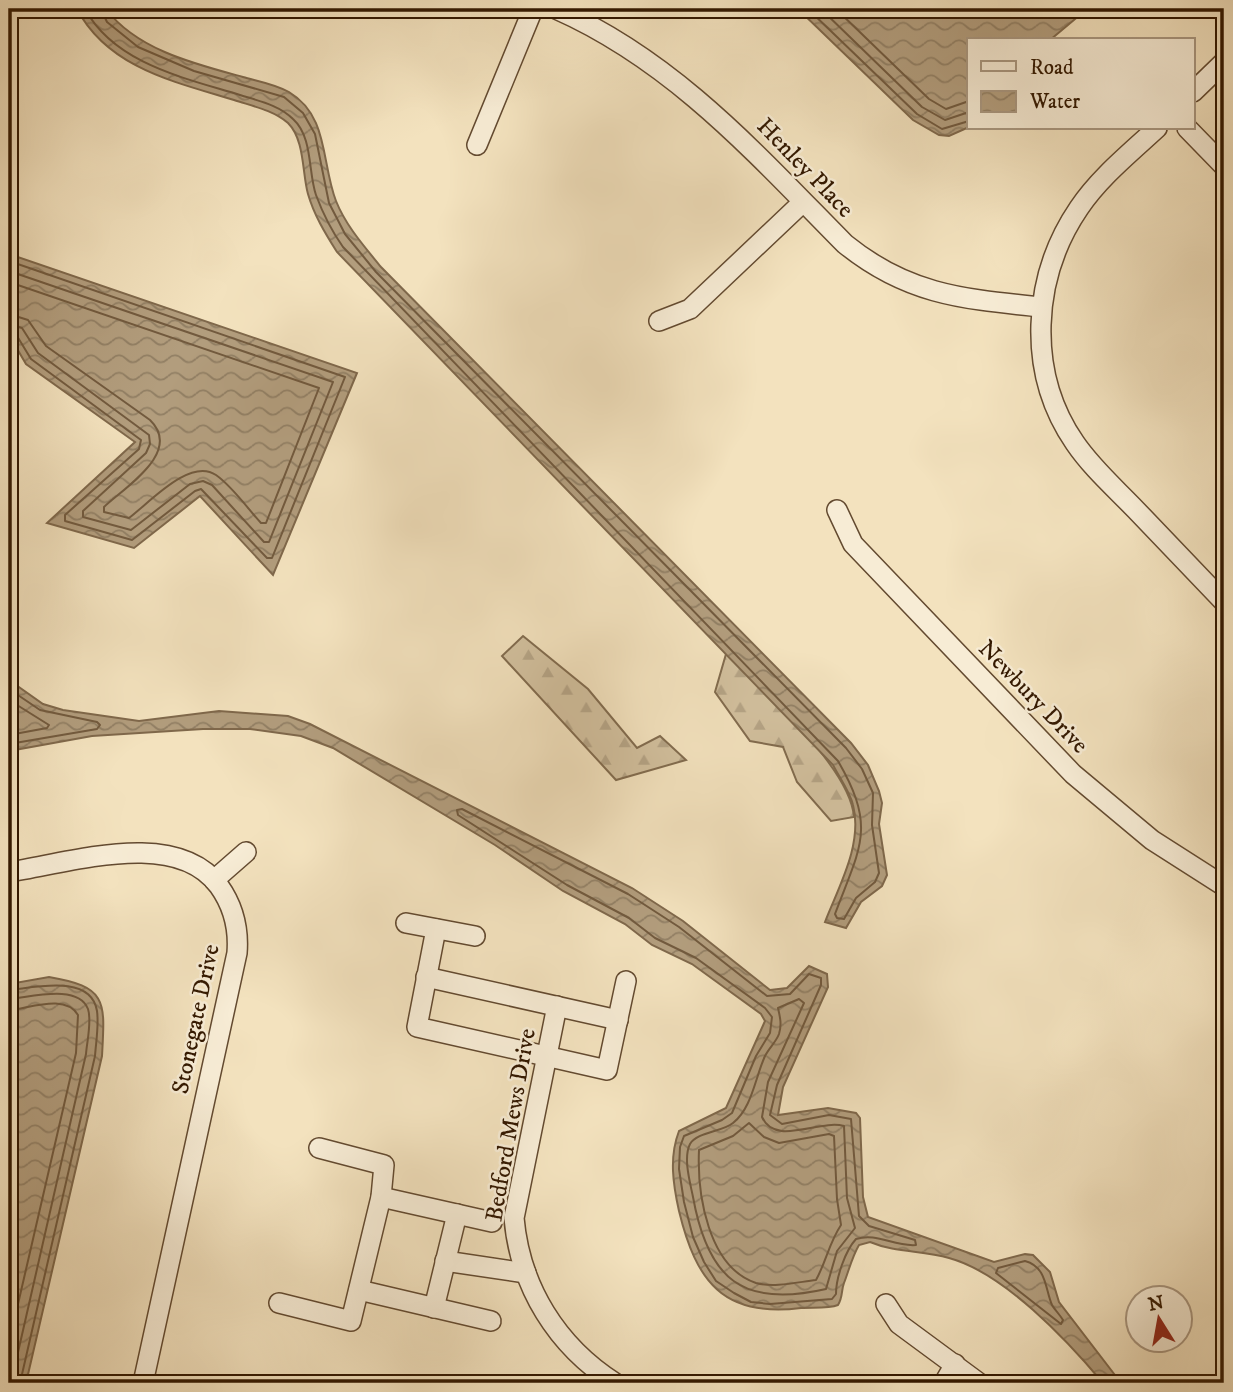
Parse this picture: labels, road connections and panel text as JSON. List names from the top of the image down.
{
  "streets": {
    "street": [
      "Henley Place",
      "Newbury Drive",
      "Stonegate Drive",
      "Bedford Mews Drive"
    ]
  },
  "legend": ["Road", "Water"],
  "north": "top"
}
